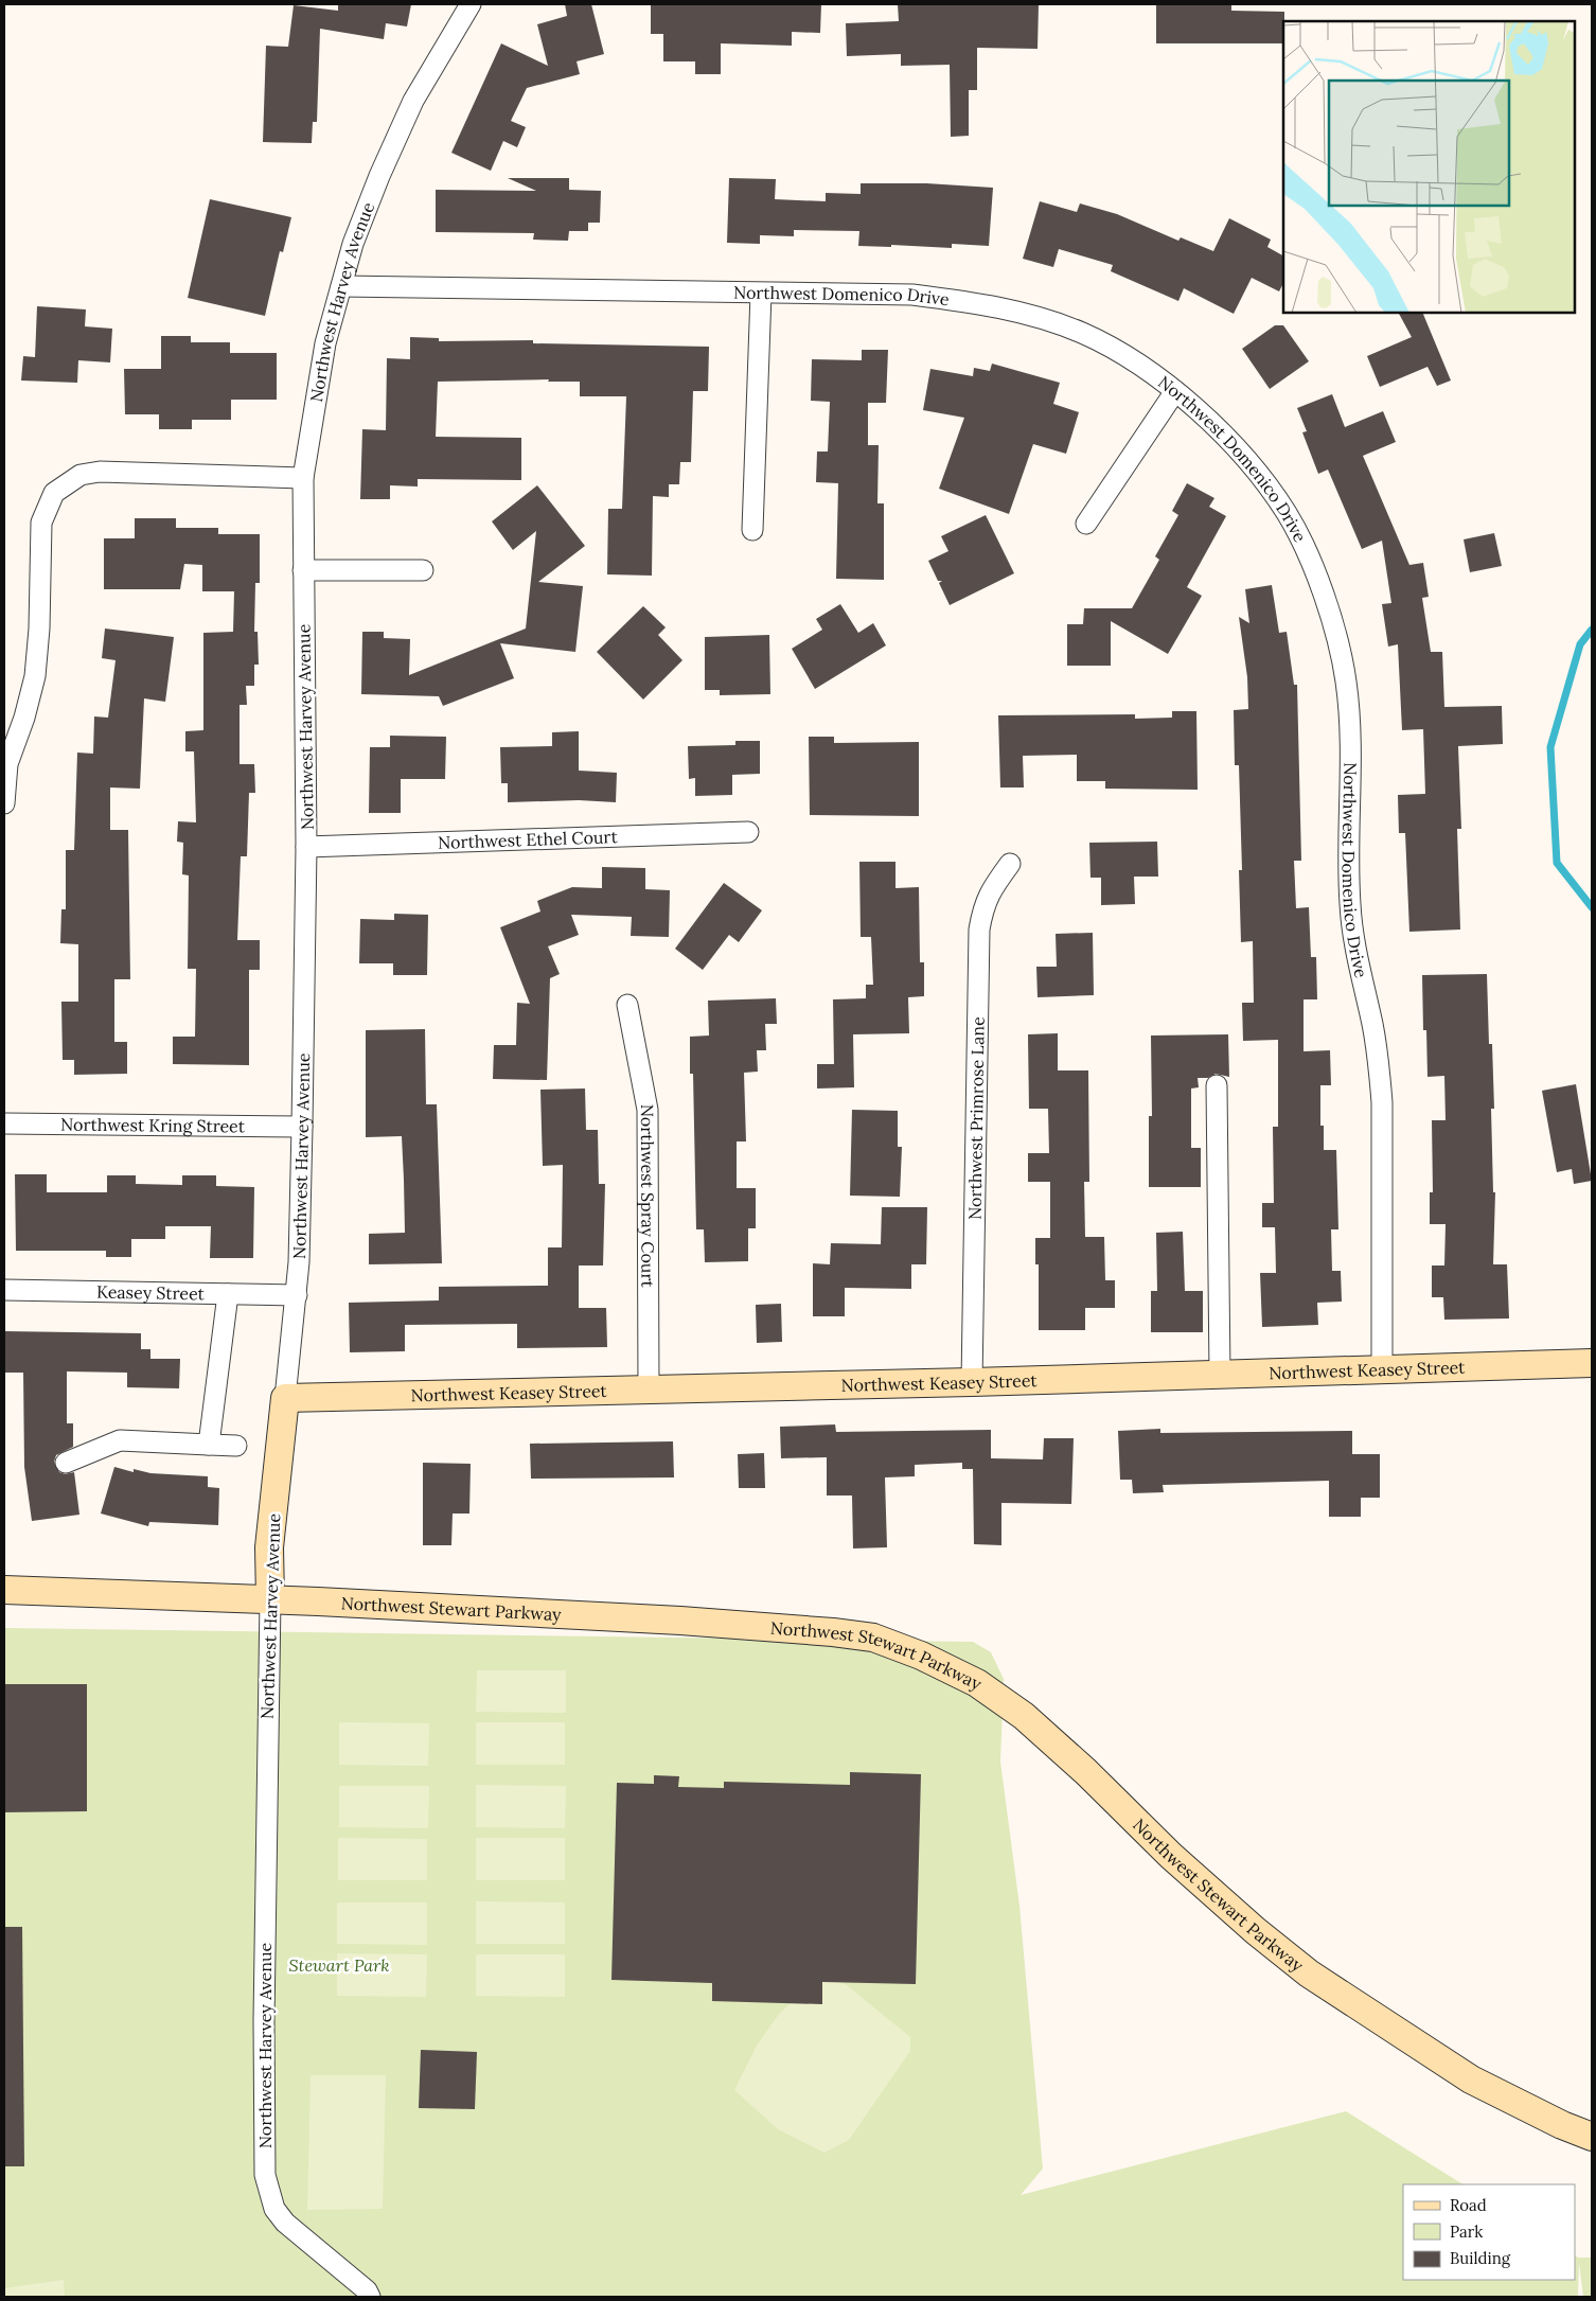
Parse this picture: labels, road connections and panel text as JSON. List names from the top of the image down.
{
  "streets": {
    "main road": ["Northwest Harvey Avenue", "Northwest Keasey Street", "Northwest Stewart Parkway"],
    "street": [
      "Northwest Domenico Drive",
      "Northwest Ethel Court",
      "Northwest Primrose Lane",
      "Northwest Kring Street",
      "Northwest Spray Court",
      "Keasey Street"
    ]
  },
  "crossings": [
    ["Northwest Domenico Drive", "Northwest Harvey Avenue"],
    ["Northwest Domenico Drive", "Northwest Keasey Street"],
    ["Northwest Harvey Avenue", "Northwest Ethel Court"],
    ["Northwest Harvey Avenue", "Northwest Kring Street"],
    ["Northwest Harvey Avenue", "Keasey Street"],
    ["Northwest Harvey Avenue", "Northwest Keasey Street"],
    ["Northwest Harvey Avenue", "Northwest Stewart Parkway"],
    ["Northwest Primrose Lane", "Northwest Keasey Street"],
    ["Northwest Spray Court", "Northwest Keasey Street"]
  ],
  "parks": ["Stewart Park"],
  "legend": ["Road", "Park", "Building"]
}
